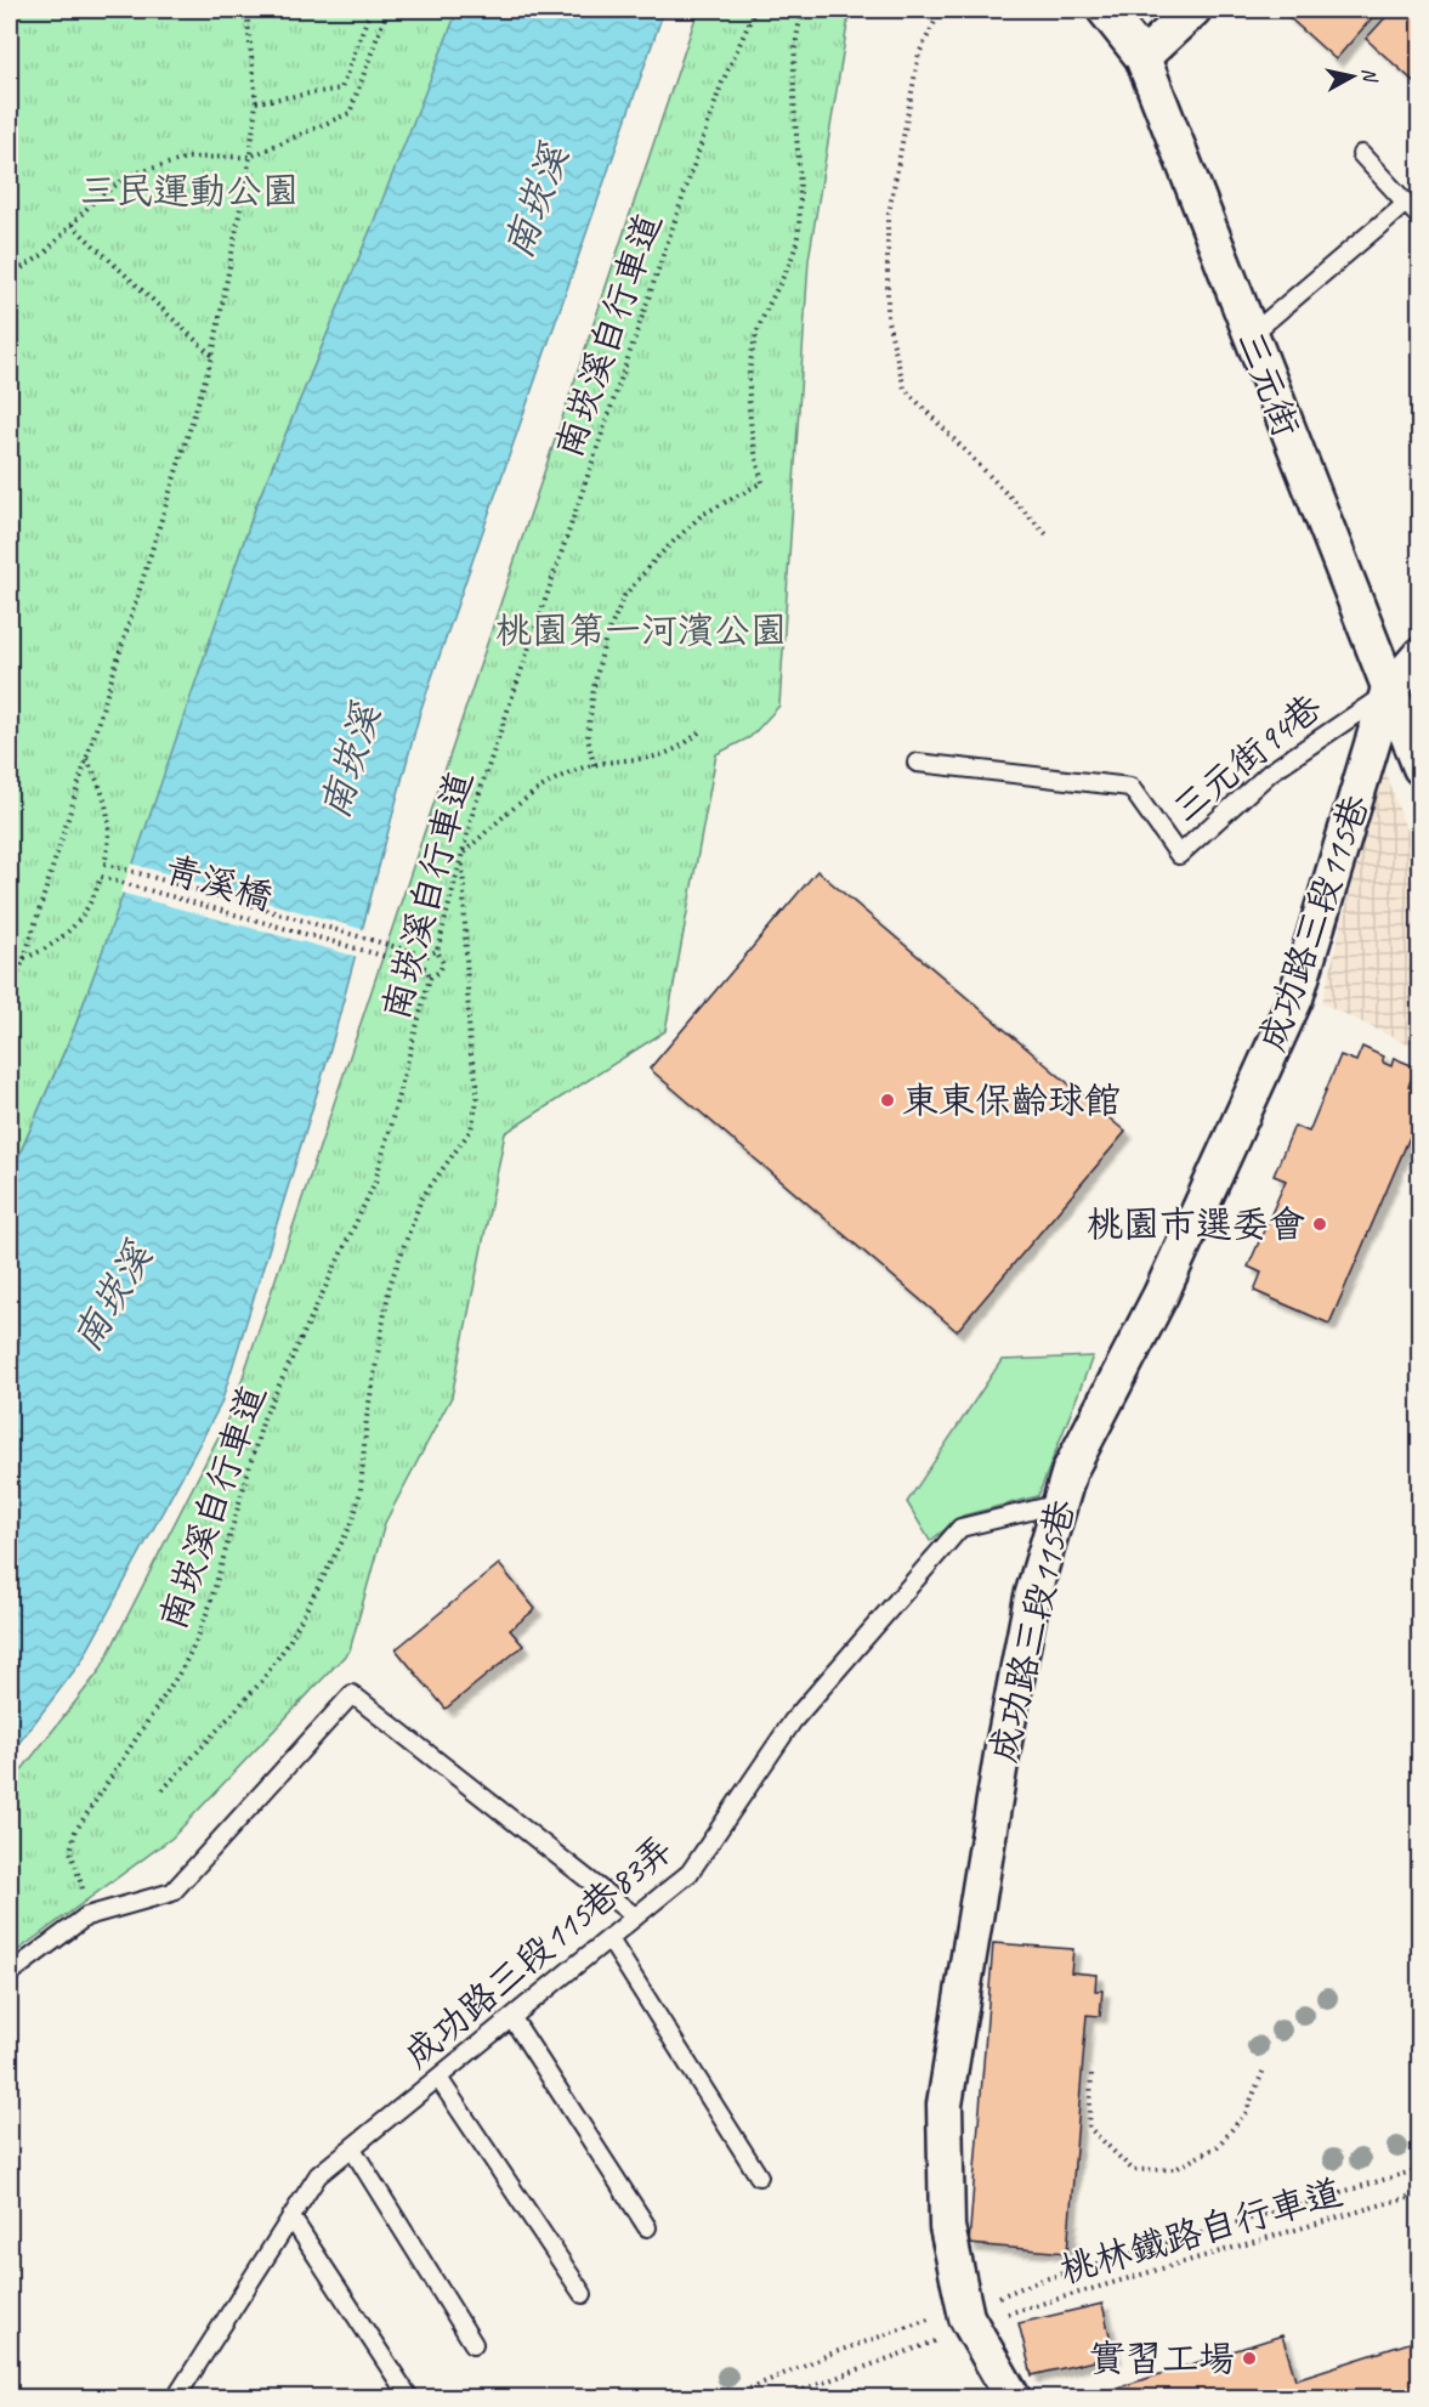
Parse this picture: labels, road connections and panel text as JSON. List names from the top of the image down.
{
  "streets": {
    "street": ["三元街", "成功路三段115巷"],
    "lane": ["三元街94巷", "成功路三段115巷83弄"],
    "path": ["南崁溪自行車道", "青溪橋", "桃林鐵路自行車道"]
  },
  "crossings": [
    ["南崁溪自行車道", "青溪橋"],
    ["三元街", "三元街94巷"],
    ["三元街", "成功路三段115巷"],
    ["三元街94巷", "成功路三段115巷"],
    ["成功路三段115巷", "成功路三段115巷83弄"]
  ],
  "water": ["南崁溪"],
  "parks": ["三民運動公園", "桃園第一河濱公園"],
  "places": ["東東保齡球館", "桃園市選委會", "實習工場"],
  "north": "right"
}
